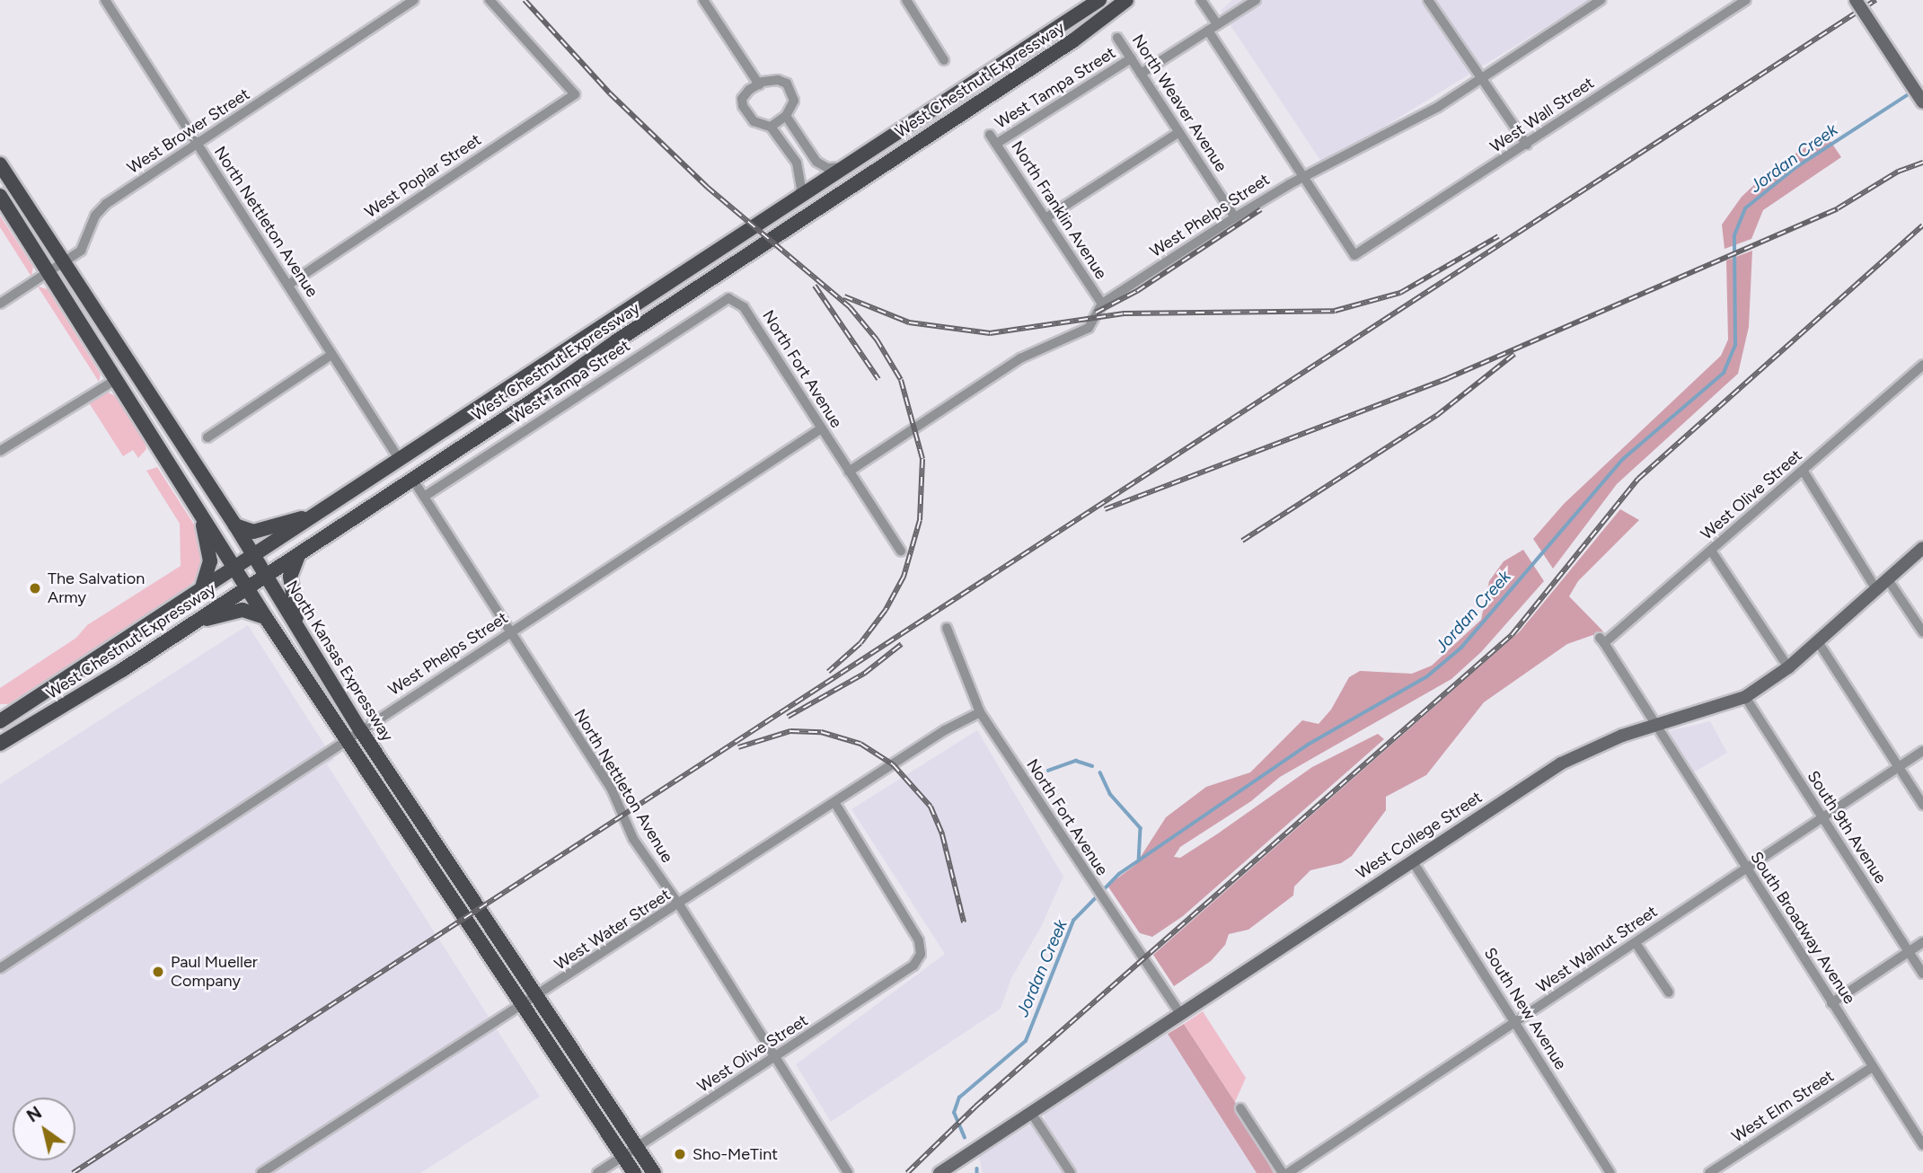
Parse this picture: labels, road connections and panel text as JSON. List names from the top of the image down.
{
  "streets": {
    "main road": ["West Chestnut Expressway", "North Kansas Expressway", "West College Street"],
    "street": [
      "West Tampa Street",
      "North Weaver Avenue",
      "West Wall Street",
      "West Brower Street",
      "West Poplar Street",
      "North Franklin Avenue",
      "West Phelps Street",
      "North Nettleton Avenue",
      "North Fort Avenue",
      "West Olive Street",
      "South 9th Avenue",
      "South Broadway Avenue",
      "West Water Street",
      "West Walnut Street",
      "South New Avenue",
      "West Elm Street"
    ]
  },
  "crossings": [
    ["West Chestnut Expressway", "North Nettleton Avenue"],
    ["West Chestnut Expressway", "North Kansas Expressway"],
    ["West Tampa Street", "North Weaver Avenue"],
    ["West Tampa Street", "North Franklin Avenue"],
    ["West Tampa Street", "North Nettleton Avenue"],
    ["West Tampa Street", "North Fort Avenue"],
    ["North Weaver Avenue", "West Phelps Street"],
    ["West Wall Street", "West Phelps Street"],
    ["West Brower Street", "North Nettleton Avenue"],
    ["West Brower Street", "North Kansas Expressway"],
    ["West Poplar Street", "North Nettleton Avenue"],
    ["North Franklin Avenue", "West Phelps Street"],
    ["West Phelps Street", "North Nettleton Avenue"],
    ["West Phelps Street", "North Fort Avenue"],
    ["West Phelps Street", "North Kansas Expressway"],
    ["North Nettleton Avenue", "West Olive Street"],
    ["North Nettleton Avenue", "West Water Street"],
    ["North Fort Avenue", "West College Street"],
    ["North Fort Avenue", "West Water Street"],
    ["West Olive Street", "North Kansas Expressway"],
    ["West Olive Street", "South Broadway Avenue"],
    ["West Olive Street", "West Water Street"],
    ["North Kansas Expressway", "West Water Street"],
    ["South 9th Avenue", "West College Street"],
    ["South 9th Avenue", "West Walnut Street"],
    ["West College Street", "South Broadway Avenue"],
    ["West College Street", "South New Avenue"],
    ["South Broadway Avenue", "West Walnut Street"],
    ["South Broadway Avenue", "West Elm Street"],
    ["West Walnut Street", "South New Avenue"]
  ],
  "water": ["Jordan Creek"],
  "places": ["The Salvation Army", "Paul Mueller Company", "Sho-MeTint"],
  "north": "top left"
}
